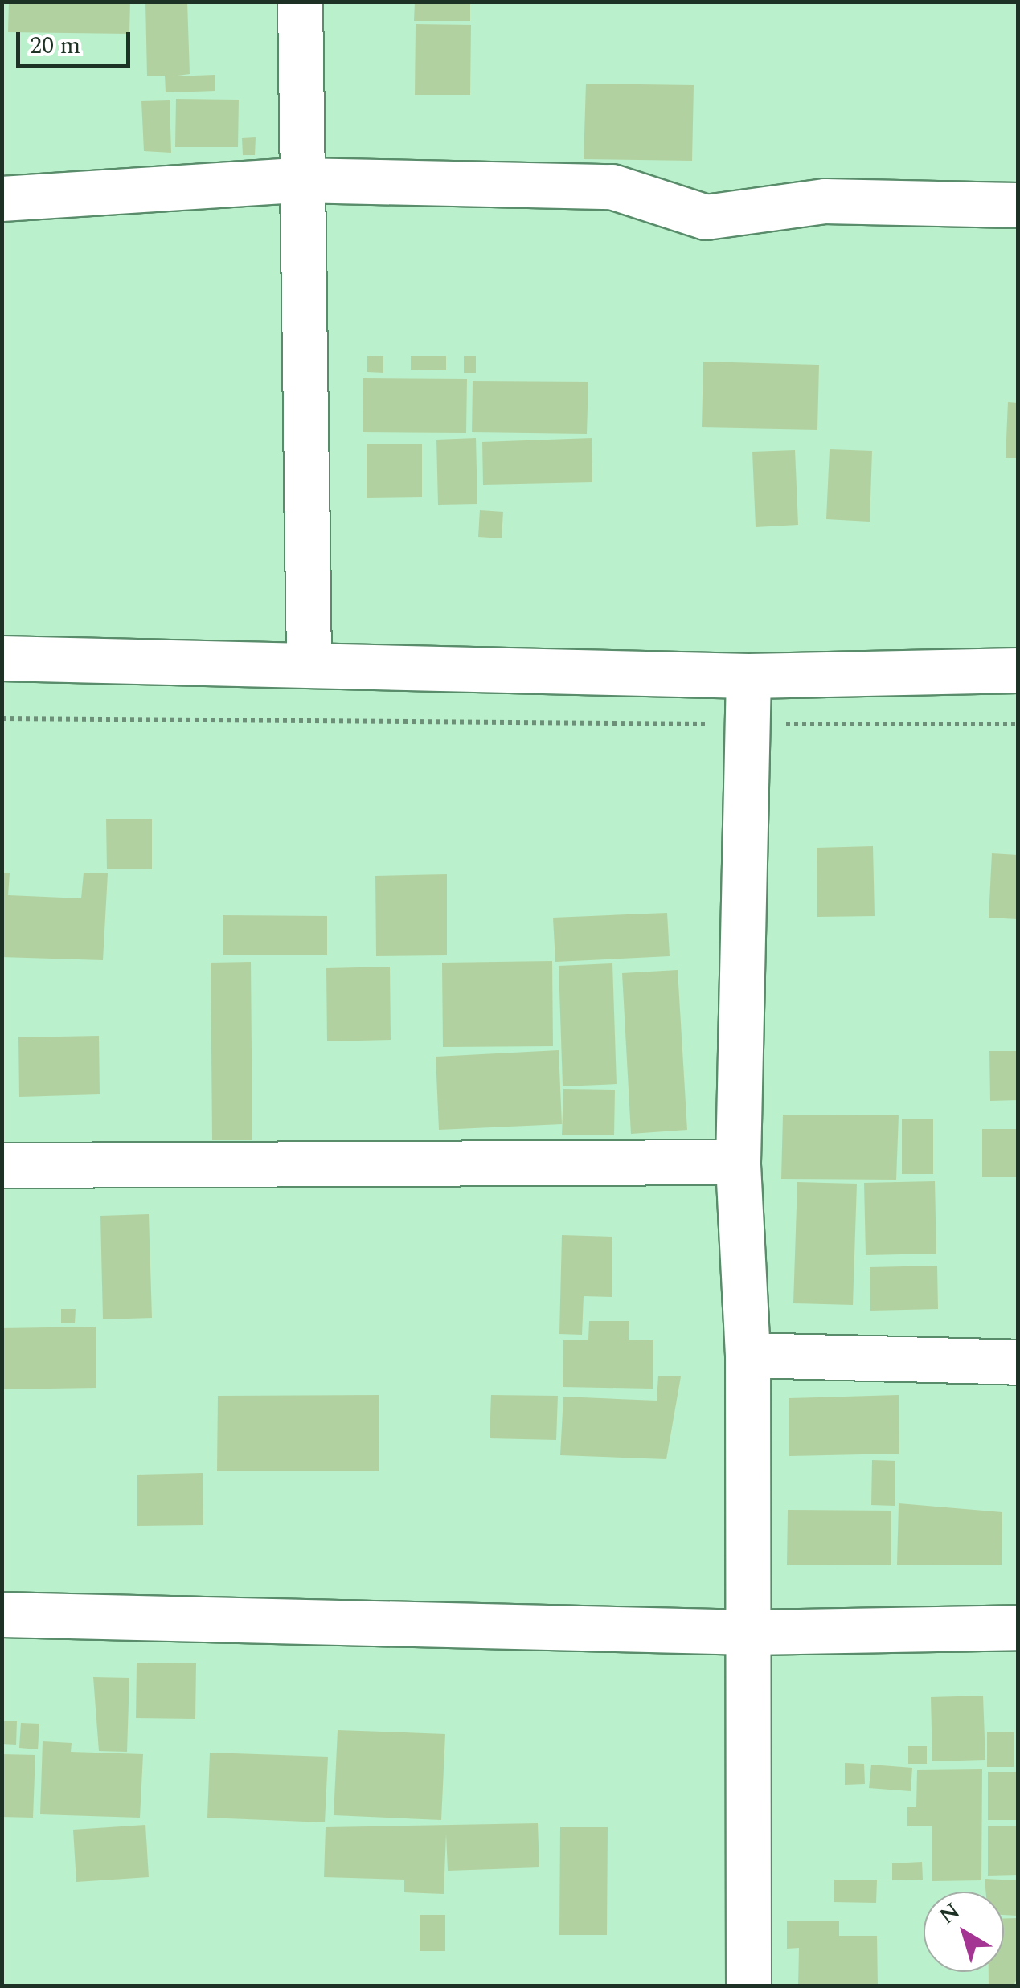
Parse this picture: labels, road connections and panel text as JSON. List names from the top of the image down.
{
  "scale_bar": "20 m",
  "north": "top left"
}
